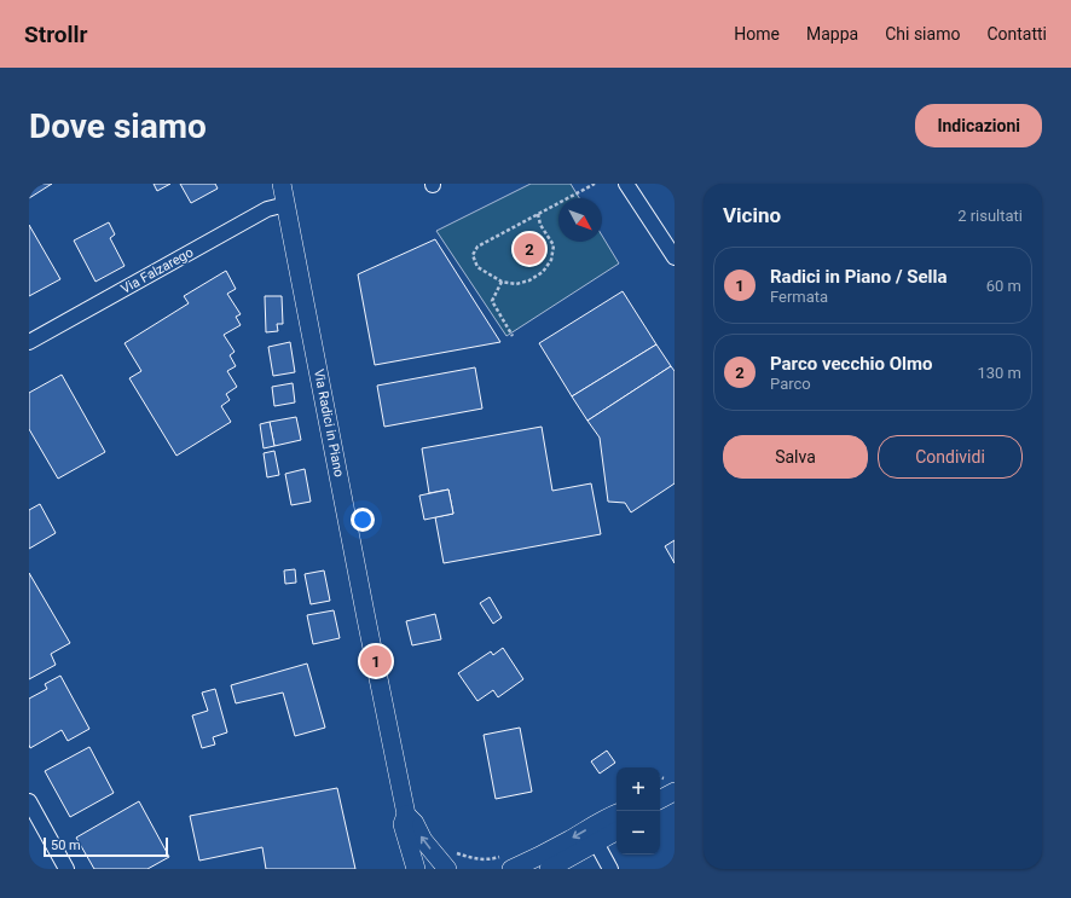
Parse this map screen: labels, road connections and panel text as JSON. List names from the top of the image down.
{
  "streets": {
    "street": ["Via Falzarego", "Via Radici in Piano"]
  },
  "crossings": [
    ["Via Falzarego", "Via Radici in Piano"]
  ],
  "scale_bar": "50 m",
  "north": "bottom right",
  "page": {
    "header": "Strollr",
    "nav": [
      "Home",
      "Mappa",
      "Chi siamo",
      "Contatti"
    ],
    "buttons": [
      "Indicazioni",
      ["Salva", "Condividi"]
    ],
    "title": "Dove siamo",
    "heading": ["Vicino", "2 risultati"],
    "pins": ["2", "1"],
    "list": [
      {
        "mark": "1",
        "name": "Radici in Piano / Sella",
        "note": "Fermata",
        "value": "60 m"
      },
      {
        "mark": "2",
        "name": "Parco vecchio Olmo",
        "note": "Parco",
        "value": "130 m"
      }
    ],
    "map_buttons": ["+", "−"],
    "scale": "50 m"
  }
}
